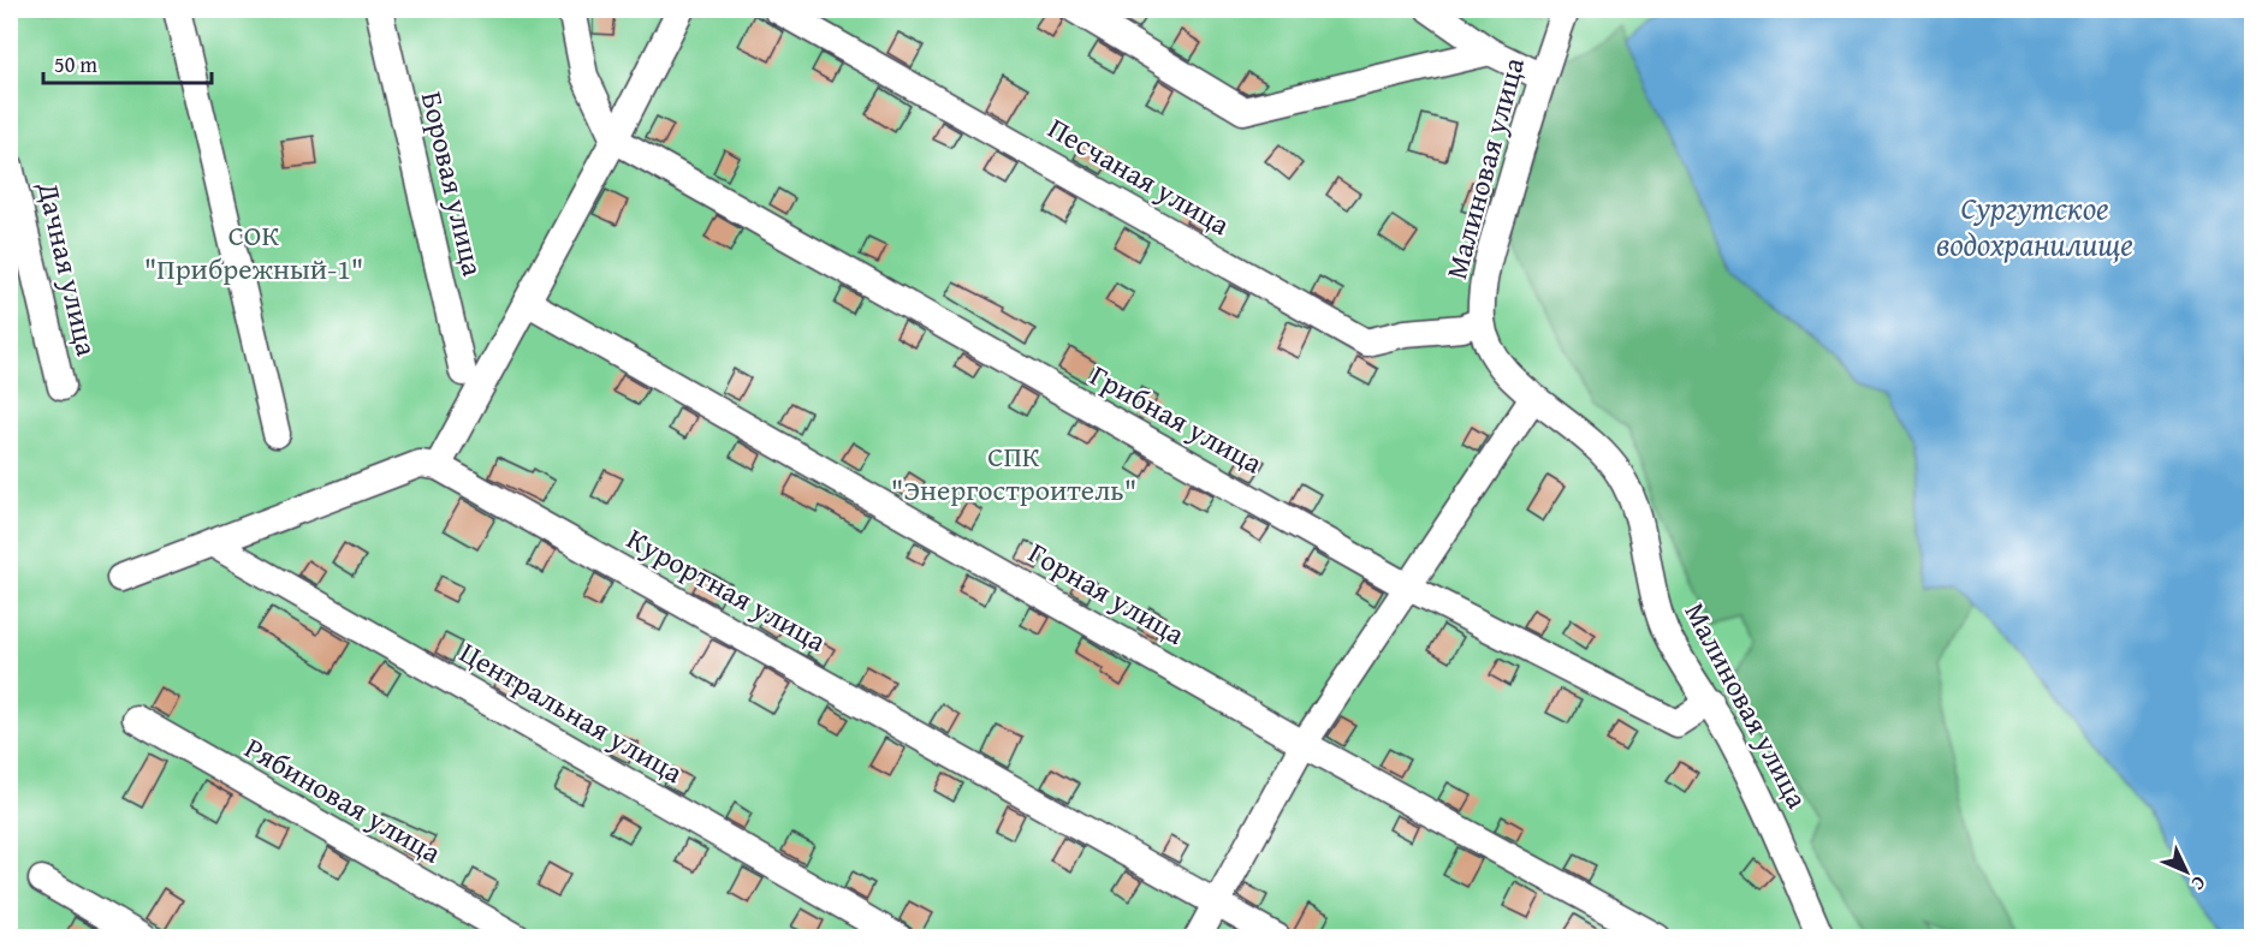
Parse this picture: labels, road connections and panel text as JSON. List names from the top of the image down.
{
  "streets": {
    "street": [
      "Малиновая улица",
      "Песчаная улица",
      "Боровая улица",
      "Дачная улица",
      "Грибная улица",
      "Курортная улица",
      "Горная улица",
      "Центральная улица",
      "Рябиновая улица"
    ]
  },
  "crossings": [
    ["Малиновая улица", "Песчаная улица"],
    ["Малиновая улица", "Грибная улица"]
  ],
  "water": ["Сургутское водохранилище"],
  "parks": ["СОК \"Прибрежный-1\"", "СПК \"Энергостроитель\""],
  "scale_bar": "50 m",
  "north": "bottom right"
}
